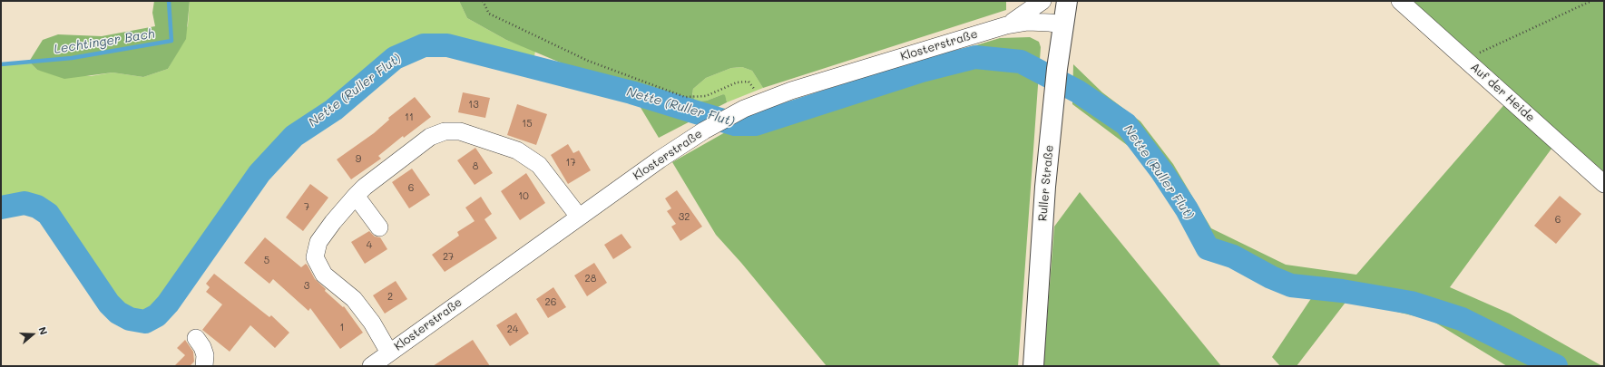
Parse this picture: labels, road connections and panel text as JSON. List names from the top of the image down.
{
  "streets": {
    "main road": ["Ruller Straße"],
    "street": ["Klosterstraße", "Auf der Heide"]
  },
  "crossings": [
    ["Klosterstraße", "Ruller Straße"]
  ],
  "water": ["Lechtinger Bach", "Nette (Ruller Flut)"],
  "house_numbers": [
    "13",
    "11",
    "15",
    "9",
    "17",
    "8",
    "6",
    "10",
    "7",
    "32",
    "6",
    "4",
    "27",
    "5",
    "28",
    "3",
    "2",
    "26",
    "1",
    "24"
  ],
  "north": "right"
}
